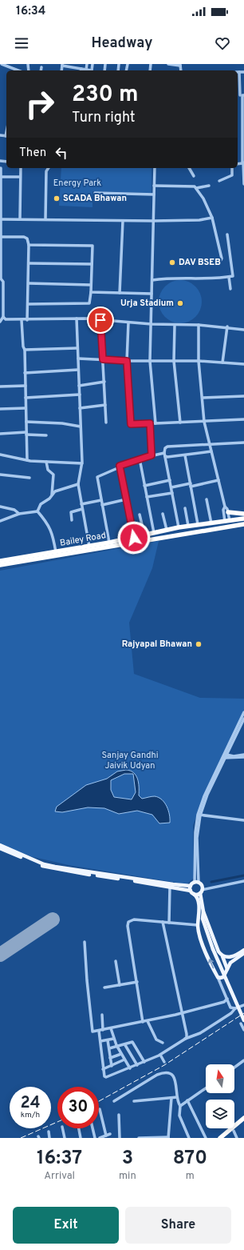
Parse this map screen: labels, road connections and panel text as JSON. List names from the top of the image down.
{
  "streets": {
    "highway": ["Bailey Road"]
  },
  "parks": ["Energy Park", "Sanjay Gandhi Jaivik Udyan"],
  "places": [
    "SCADA Bhawan",
    "DAV BSEB",
    "Urja Stadium",
    "Rajyapal Bhawan"
  ],
  "north": "top",
  "page": {
    "status": "16:34",
    "header": "Headway",
    "turn": ["230 m", "Turn right"],
    "then": "Then",
    "speed": "24 km/h",
    "limit": "30",
    "eta": [
      "16:37",
      "Arrival",
      "3",
      "min",
      "870",
      "m"
    ],
    "buttons": ["Exit", "Share"]
  }
}
